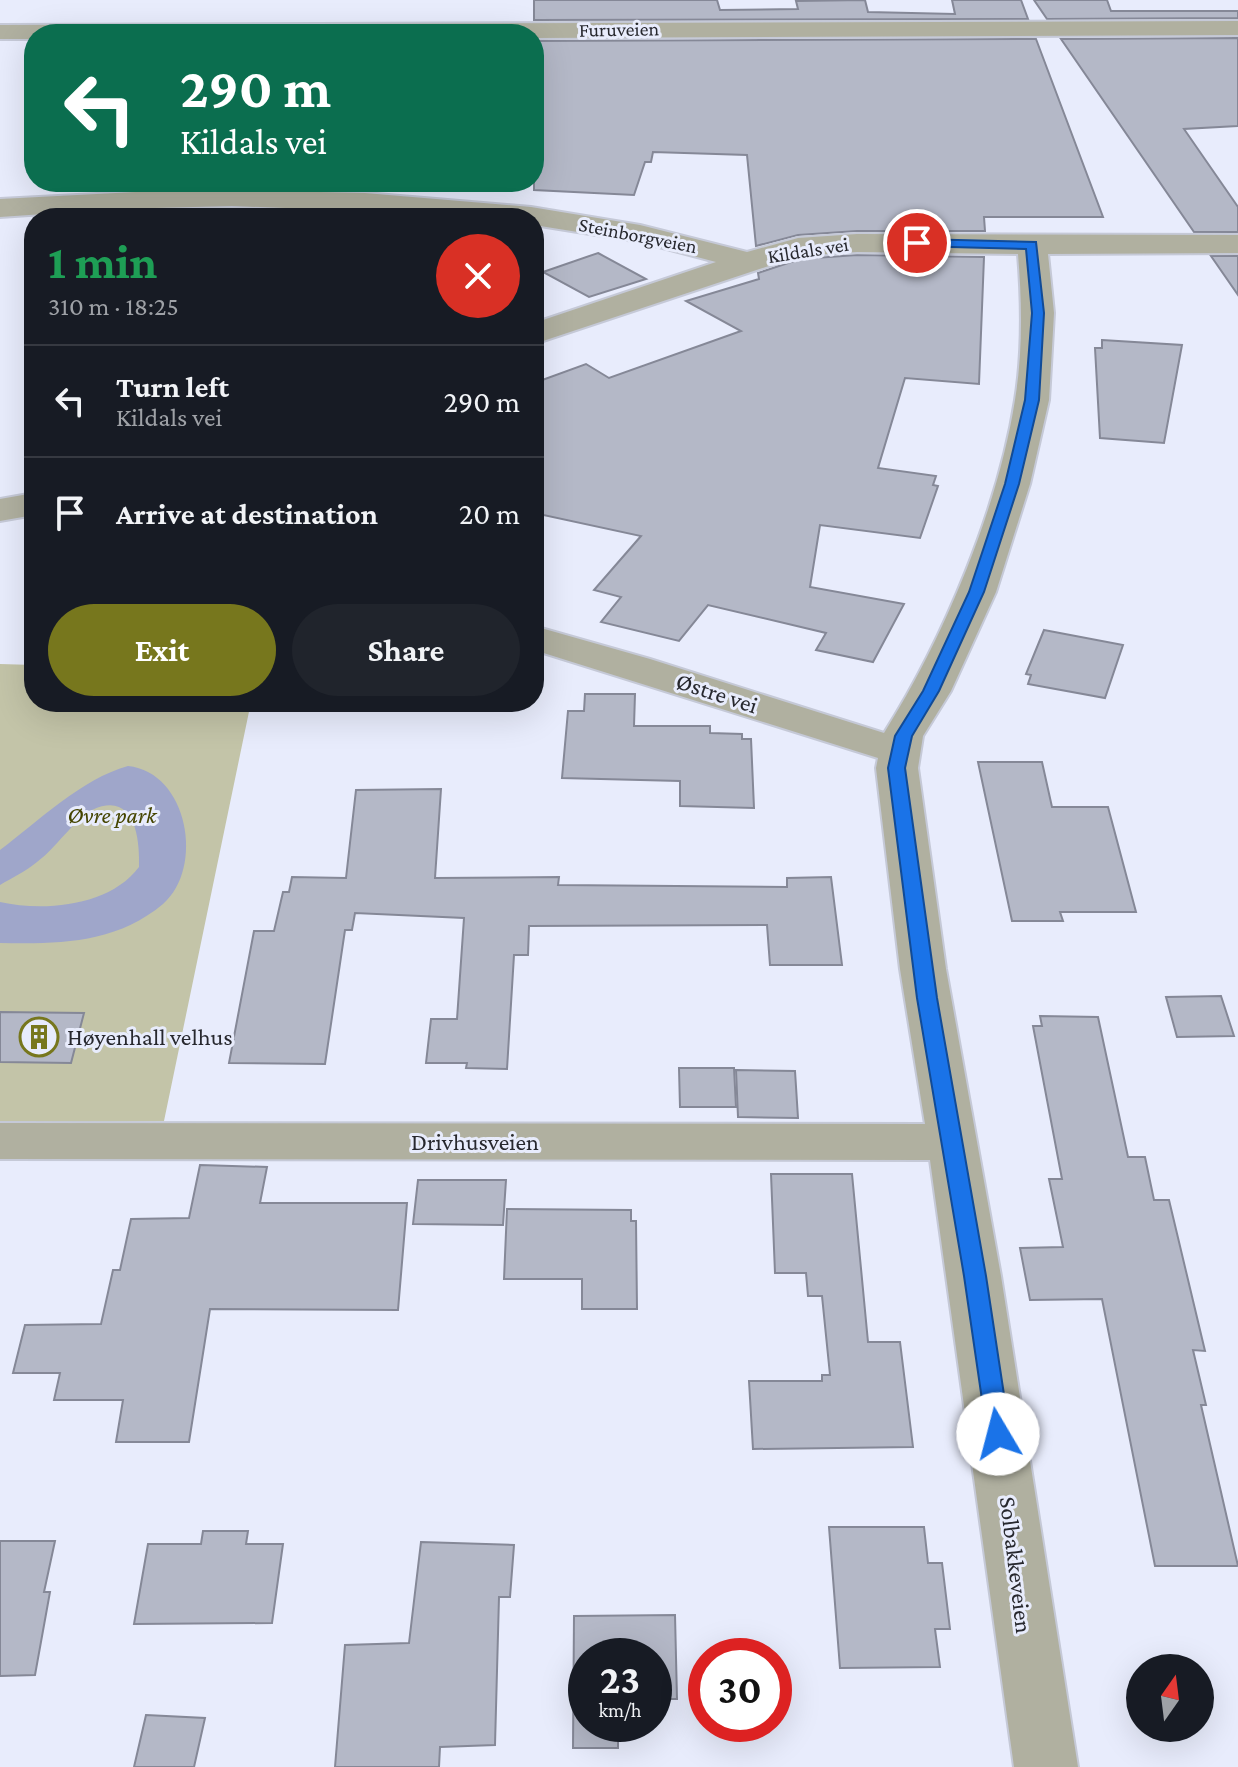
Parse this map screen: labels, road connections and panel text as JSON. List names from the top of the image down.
{
  "streets": {
    "street": [
      "Furuveien",
      "Steinborgveien",
      "Kildals vei",
      "Østre vei",
      "Drivhusveien",
      "Solbakkeveien"
    ]
  },
  "crossings": [
    ["Steinborgveien", "Kildals vei"],
    ["Kildals vei", "Solbakkeveien"],
    ["Østre vei", "Solbakkeveien"],
    ["Drivhusveien", "Solbakkeveien"]
  ],
  "parks": ["Øvre park"],
  "places": {
    "building": ["Høyenhall velhus"]
  },
  "north": "top",
  "page": {
    "turn": ["290 m", "Kildals vei"],
    "heading": ["1 min", "310 m · 18:25"],
    "list": [
      {
        "name": "Turn left",
        "note": "Kildals vei",
        "value": "290 m"
      },
      {
        "name": "Arrive at destination",
        "value": "20 m"
      }
    ],
    "buttons": ["Exit", "Share"],
    "speed": "23 km/h",
    "limit": "30"
  }
}
